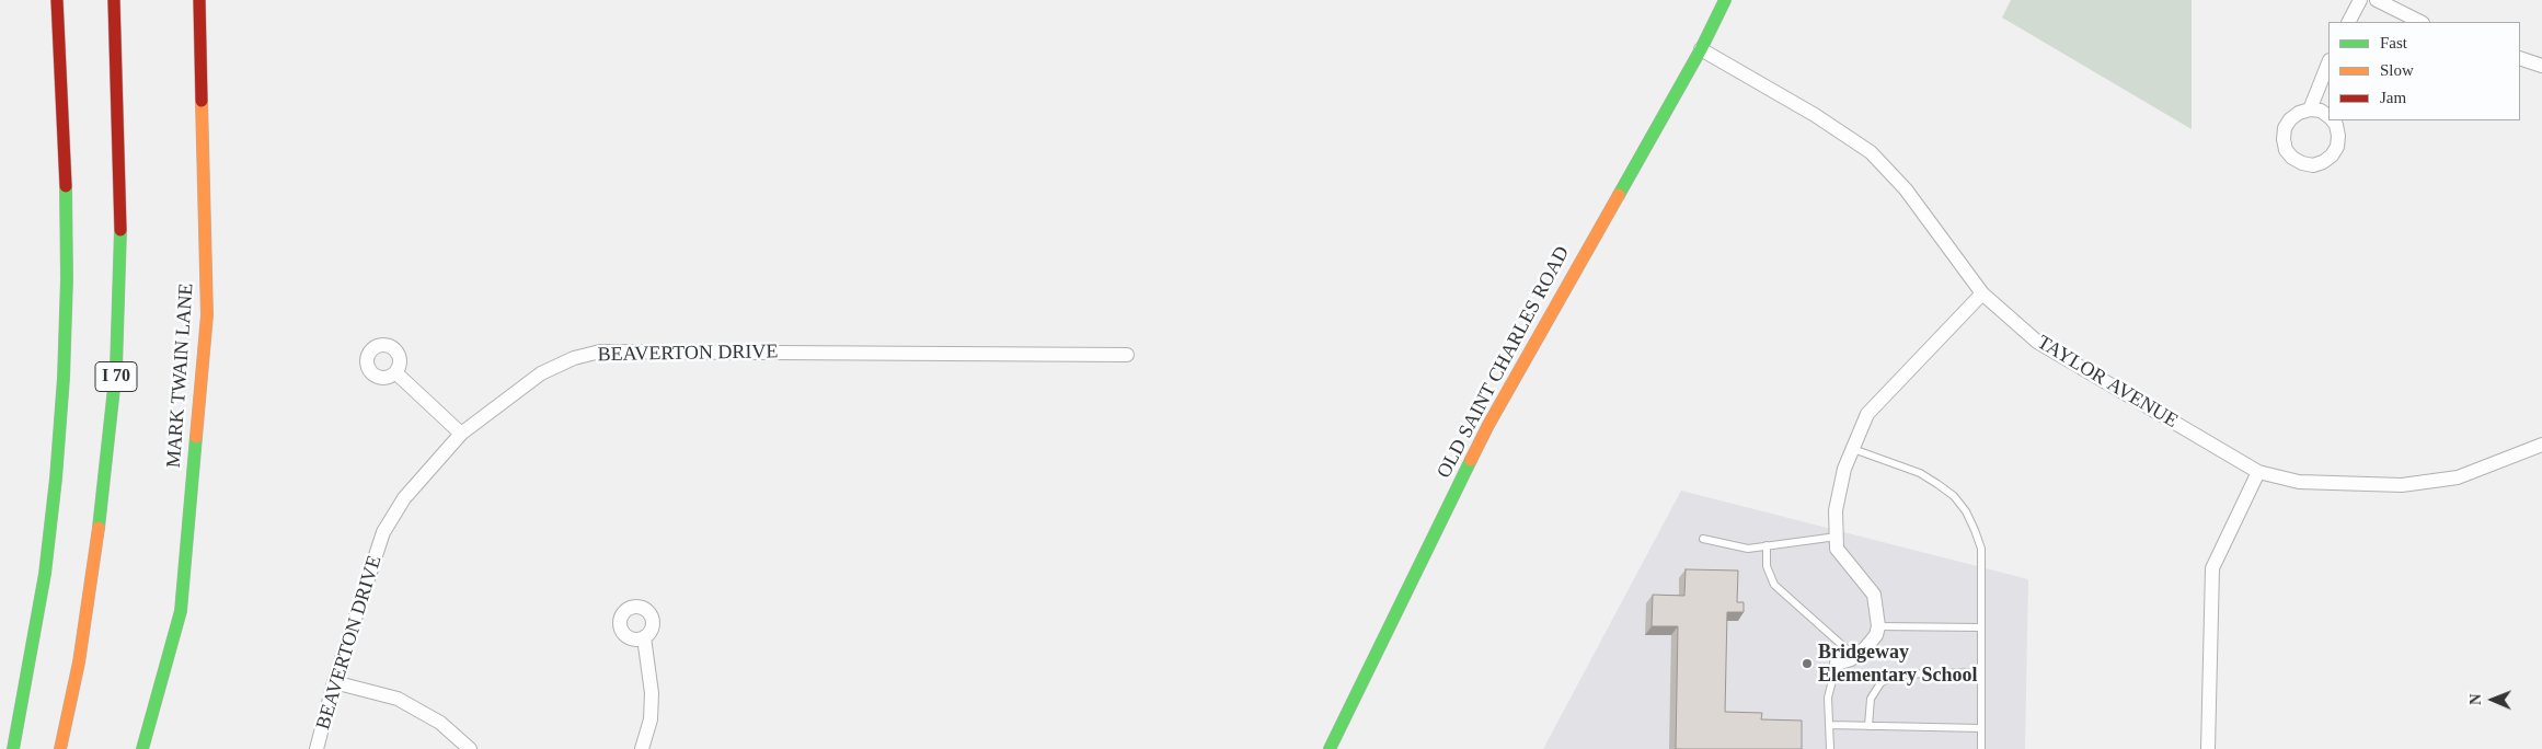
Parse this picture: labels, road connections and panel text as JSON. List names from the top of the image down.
{
  "streets": {
    "main road": ["OLD SAINT CHARLES ROAD", "MARK TWAIN LANE", "I 70"],
    "street": ["BEAVERTON DRIVE", "TAYLOR AVENUE"]
  },
  "crossings": [
    ["OLD SAINT CHARLES ROAD", "TAYLOR AVENUE"]
  ],
  "places": ["Bridgeway Elementary School"],
  "legend": ["Fast", "Slow", "Jam"],
  "north": "left"
}
